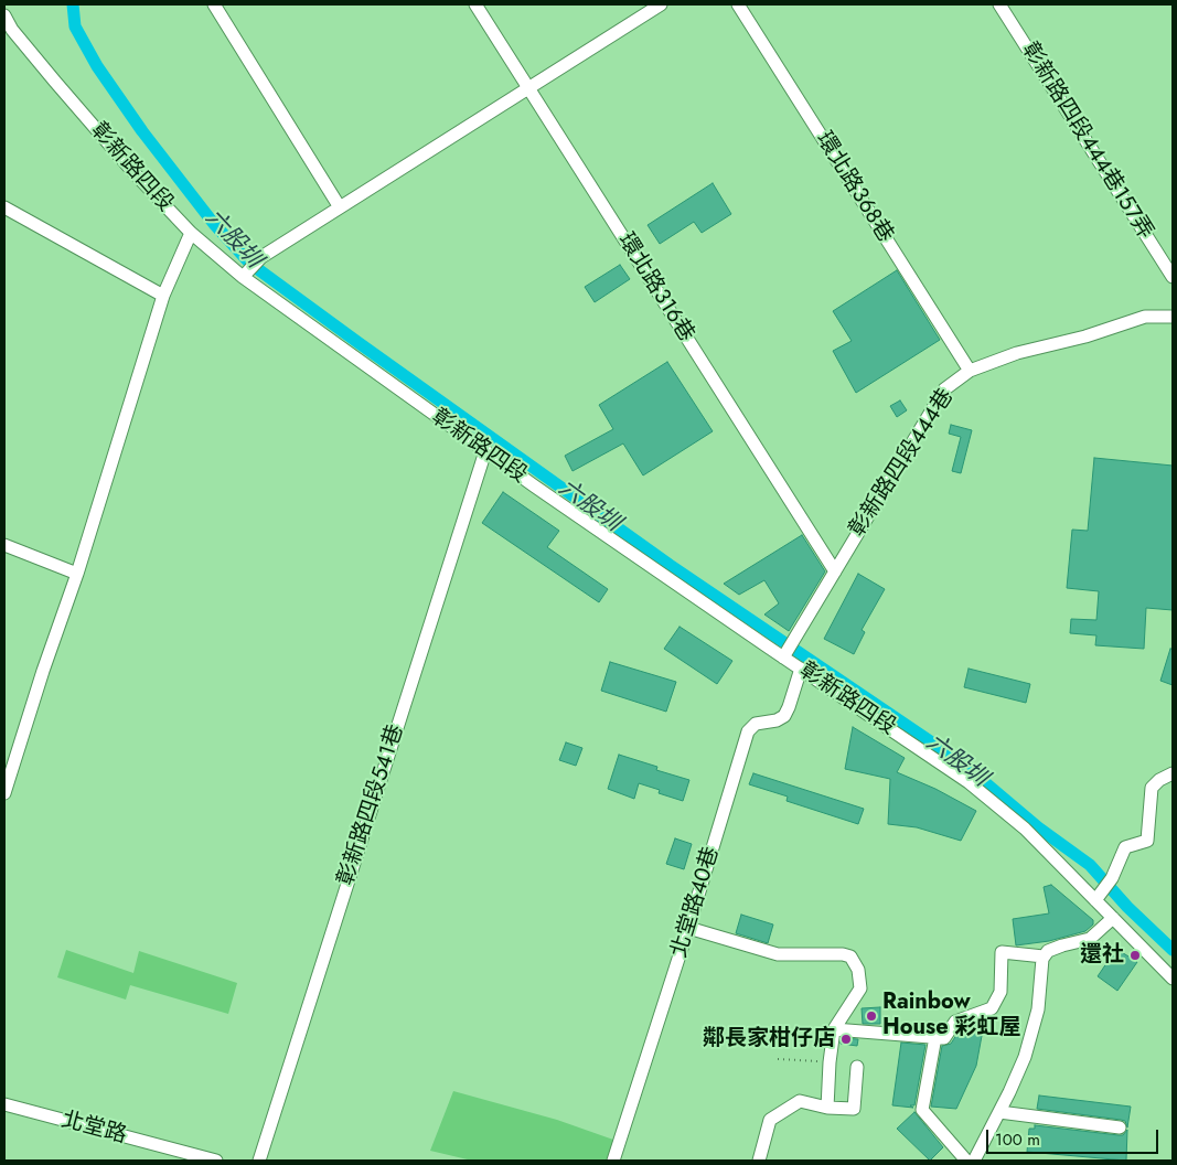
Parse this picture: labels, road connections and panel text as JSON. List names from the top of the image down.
{
  "streets": {
    "street": [
      "彰新路四段444巷157弄",
      "彰新路四段",
      "環北路368巷",
      "環北路316巷",
      "彰新路四段444巷",
      "彰新路四段541巷",
      "北堂路40巷",
      "北堂路"
    ]
  },
  "crossings": [
    ["彰新路四段", "彰新路四段444巷"],
    ["彰新路四段", "彰新路四段541巷"],
    ["彰新路四段", "北堂路40巷"],
    ["環北路368巷", "彰新路四段444巷"],
    ["環北路316巷", "彰新路四段444巷"]
  ],
  "water": ["六股圳"],
  "places": ["還社", "Rainbow House 彩虹屋", "鄰長家柑仔店"],
  "scale_bar": "100 m"
}
